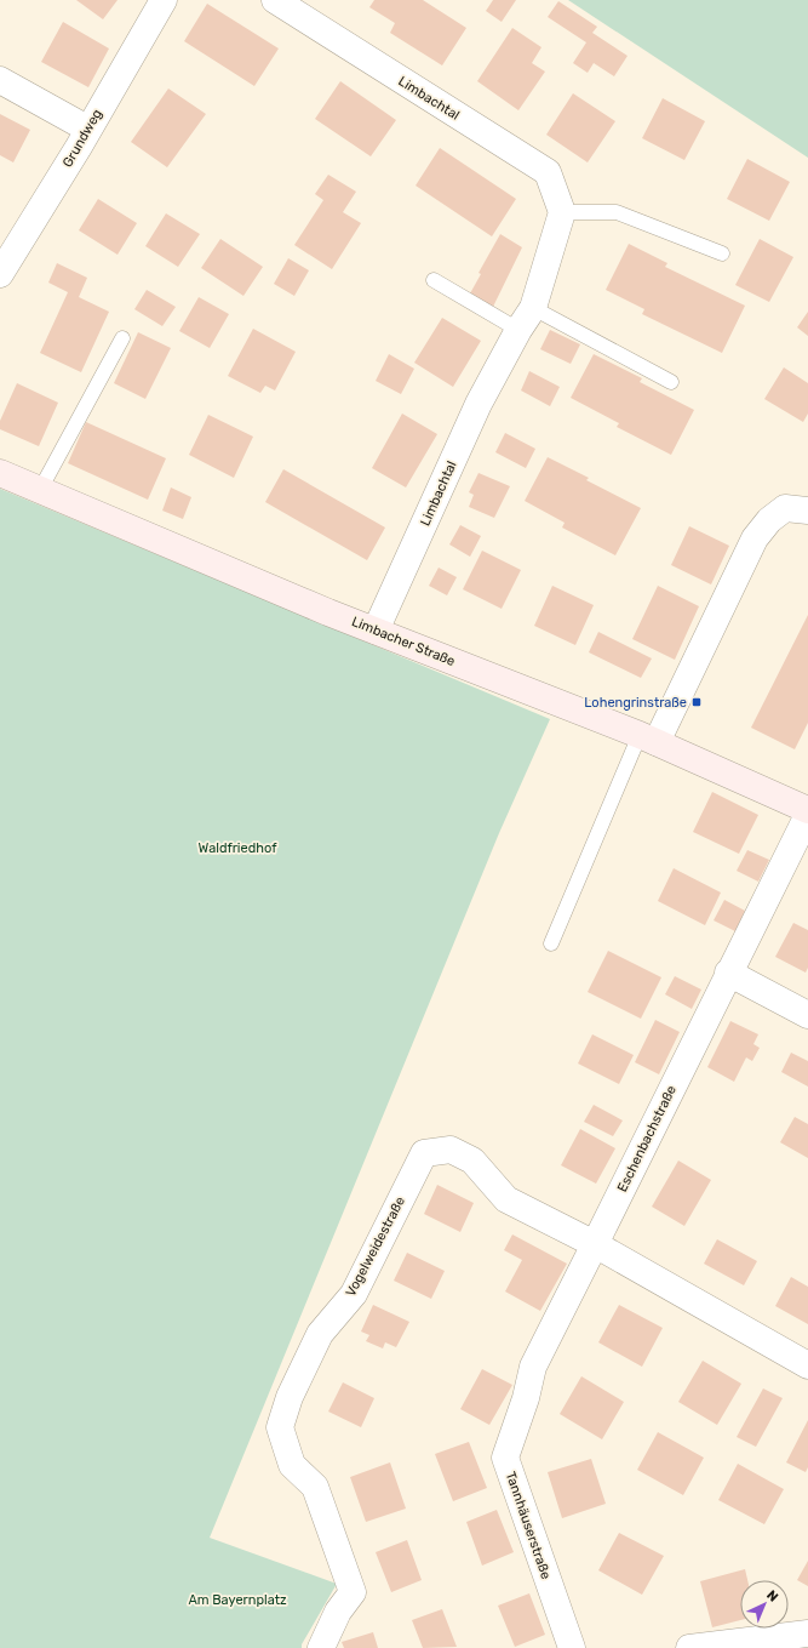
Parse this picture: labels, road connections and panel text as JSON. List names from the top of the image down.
{
  "streets": {
    "main road": ["Limbacher Straße"],
    "street": [
      "Limbachtal",
      "Grundweg",
      "Eschenbachstraße",
      "Vogelweidestraße",
      "Tannhäuserstraße"
    ]
  },
  "crossings": [
    ["Limbachtal", "Limbacher Straße"],
    ["Eschenbachstraße", "Vogelweidestraße"],
    ["Eschenbachstraße", "Tannhäuserstraße"],
    ["Vogelweidestraße", "Tannhäuserstraße"]
  ],
  "parks": ["Waldfriedhof", "Am Bayernplatz"],
  "places": {
    "transit": ["Lohengrinstraße"]
  },
  "north": "top right"
}
